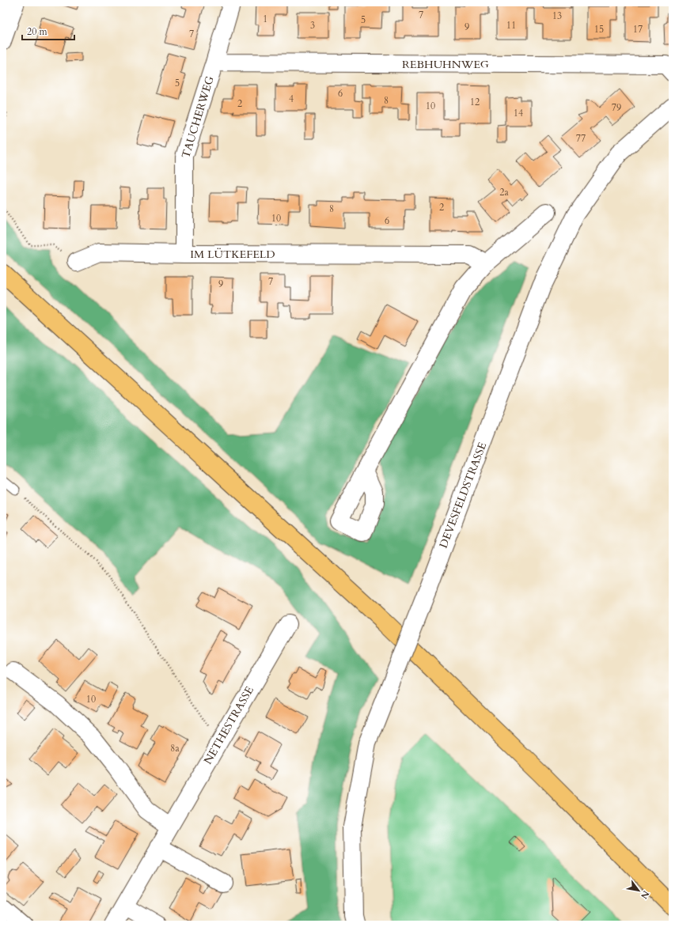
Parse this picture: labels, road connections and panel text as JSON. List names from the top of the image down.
{
  "streets": {
    "street": [
      "REBHUHNWEG",
      "TAUCHERWEG",
      "IM LÜTKEFELD",
      "DEVESFELDSTRASSE",
      "NETHESTRASSE"
    ]
  },
  "crossings": [
    ["REBHUHNWEG", "TAUCHERWEG"],
    ["TAUCHERWEG", "IM LÜTKEFELD"]
  ],
  "house_numbers": [
    "7",
    "13",
    "1",
    "5",
    "3",
    "11",
    "9",
    "15",
    "17",
    "7",
    "5",
    "6",
    "4",
    "8",
    "12",
    "2",
    "10",
    "79",
    "14",
    "77",
    "2a",
    "2",
    "8",
    "10",
    "6",
    "7",
    "9",
    "10",
    "8a"
  ],
  "scale_bar": "20 m",
  "north": "bottom right"
}
